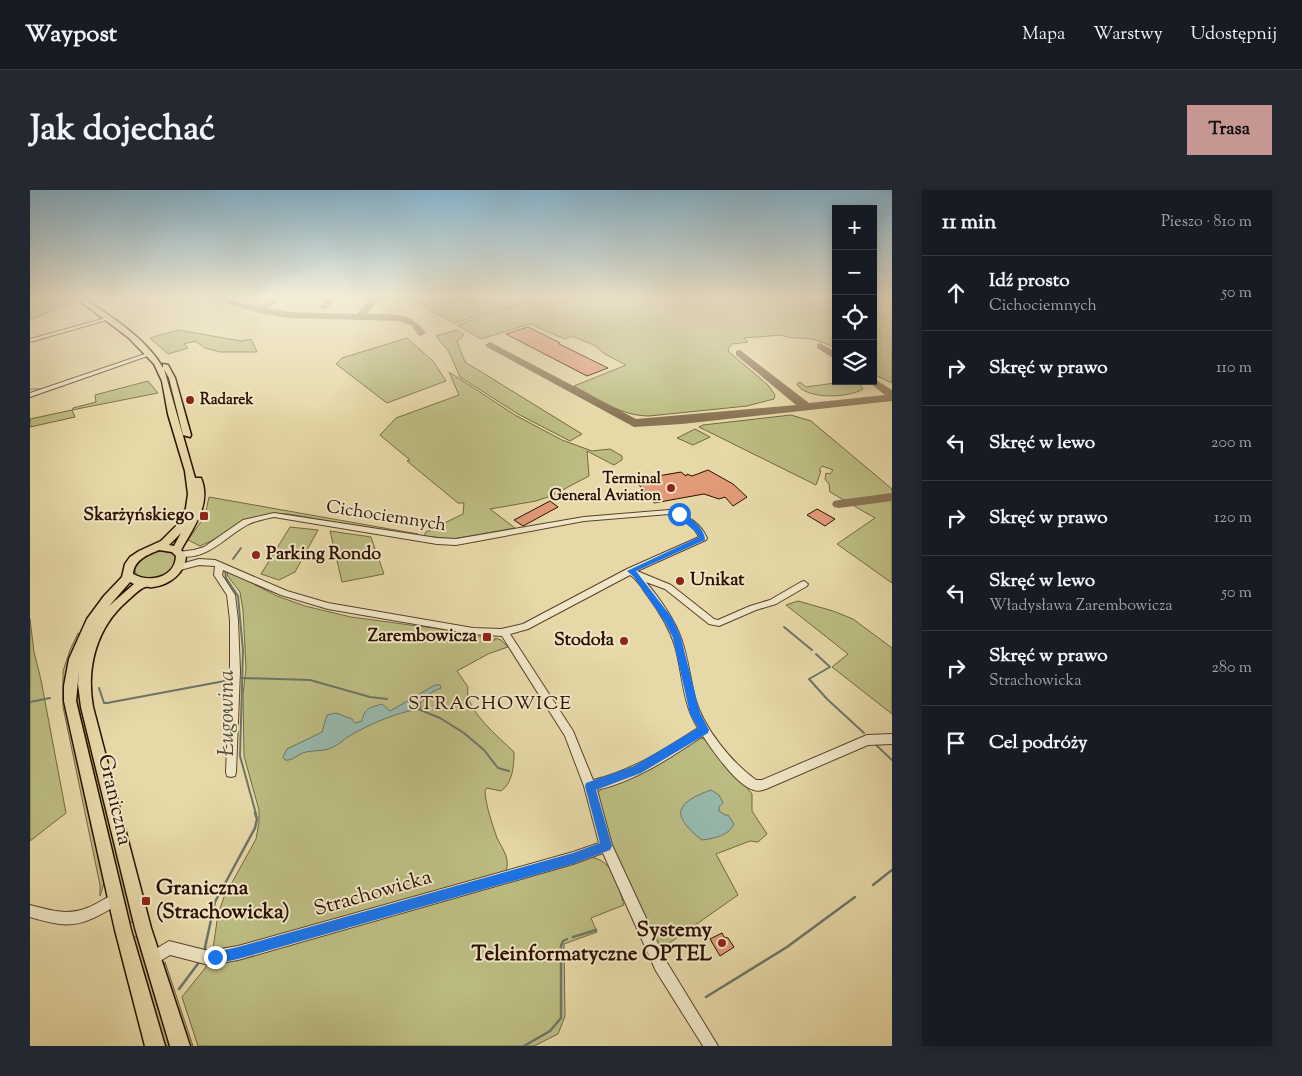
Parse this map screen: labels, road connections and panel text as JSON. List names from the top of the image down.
{
  "streets": {
    "main road": ["Graniczna"],
    "street": ["Cichociemnych", "Strachowicka"]
  },
  "crossings": [
    ["Graniczna", "Strachowicka"]
  ],
  "districts": ["STRACHOWICE"],
  "water": ["Ługowina"],
  "places": {
    "other": [
      "Radarek",
      "Terminal General Aviation",
      "Parking Rondo",
      "Unikat",
      "Stodoła",
      "Systemy Teleinformatyczne OPTEL"
    ],
    "transit": ["Skarżyńskiego", "Zarembowicza", "Graniczna (Strachowicka)"]
  },
  "page": {
    "header": "Waypost",
    "nav": ["Mapa", "Warstwy", "Udostępnij"],
    "title": "Jak dojechać",
    "buttons": "Trasa",
    "heading": ["11 min", "Pieszo · 810 m"],
    "map_buttons": ["+", "−"],
    "list": [
      ["Idź prosto", "Cichociemnych", "50 m"],
      ["Skręć w prawo", "110 m"],
      ["Skręć w lewo", "200 m"],
      ["Skręć w prawo", "120 m"],
      ["Skręć w lewo", "Władysława Zarembowicza", "50 m"],
      ["Skręć w prawo", "Strachowicka", "280 m"],
      "Cel podróży"
    ]
  }
}
